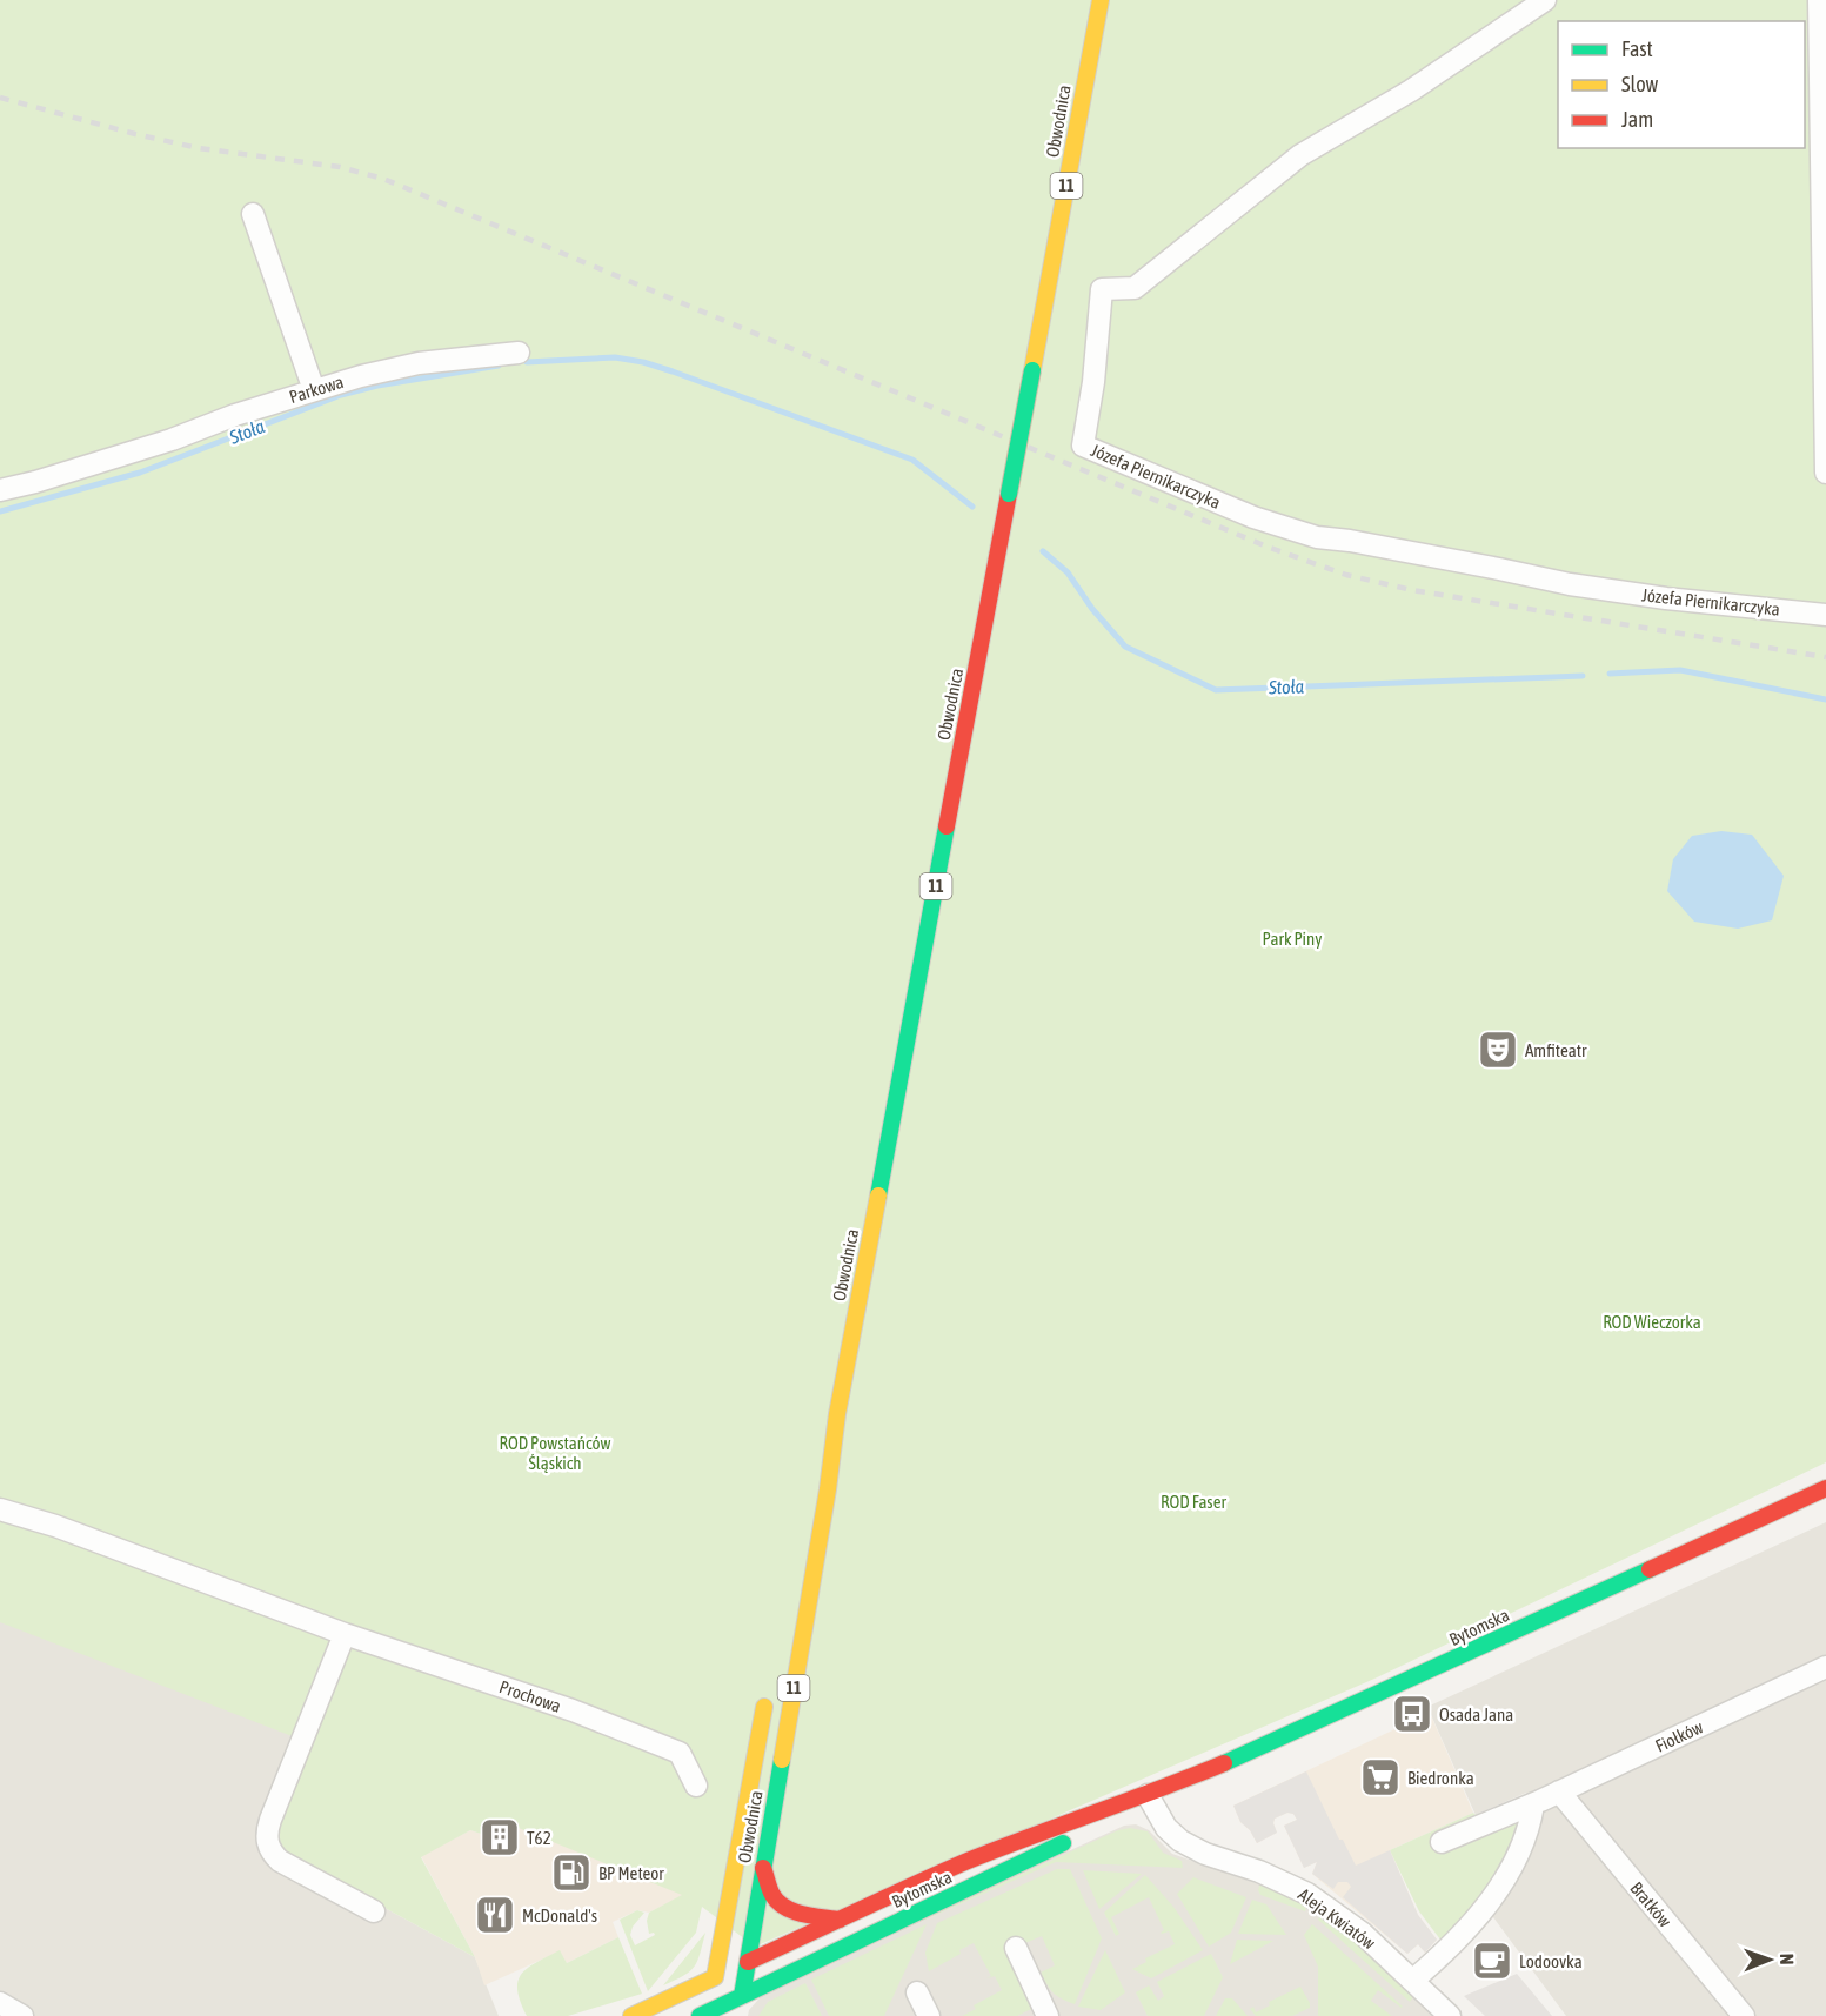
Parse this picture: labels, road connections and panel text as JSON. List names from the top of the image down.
{
  "streets": {
    "main road": ["Obwodnica", "11", "Bytomska"],
    "street": [
      "Parkowa",
      "Józefa Piernikarczyka",
      "Prochowa",
      "Fiołków",
      "Bratków",
      "Aleja Kwiatów"
    ]
  },
  "crossings": [
    ["Obwodnica", "Bytomska"],
    ["Bytomska", "Aleja Kwiatów"],
    ["Fiołków", "Bratków"]
  ],
  "water": ["Stoła"],
  "parks": [
    "Park Piny",
    "ROD Wieczorka",
    "ROD Powstańców Śląskich",
    "ROD Faser"
  ],
  "places": {
    "theatre": ["Amfiteatr"],
    "bus stop": ["Osada Jana"],
    "supermarket": ["Biedronka"],
    "building": ["T62"],
    "fuel station": ["BP Meteor"],
    "restaurant": ["McDonald's"],
    "cafe": ["Lodoovka"]
  },
  "legend": ["Fast", "Slow", "Jam"],
  "north": "right"
}
